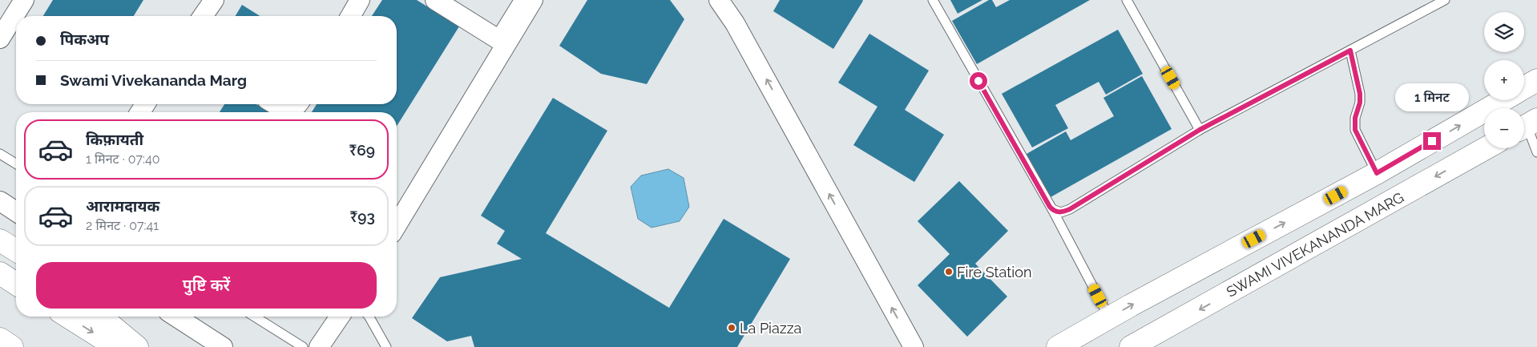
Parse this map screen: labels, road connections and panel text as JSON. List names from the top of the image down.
{
  "streets": {
    "street": ["SWAMI VIVEKANANDA MARG"]
  },
  "places": ["Fire Station", "La Piazza"],
  "page": {
    "map_buttons": ["+", "−"],
    "banner": ["पिकअप", "Swami Vivekananda Marg"],
    "bubble": "1 मिनट",
    "list": [
      {
        "name": "किफ़ायती",
        "note": "1 मिनट · 07:40",
        "value": "₹69"
      },
      {
        "name": "आरामदायक",
        "note": "2 मिनट · 07:41",
        "value": "₹93"
      }
    ],
    "buttons": "पुष्टि करें"
  }
}
